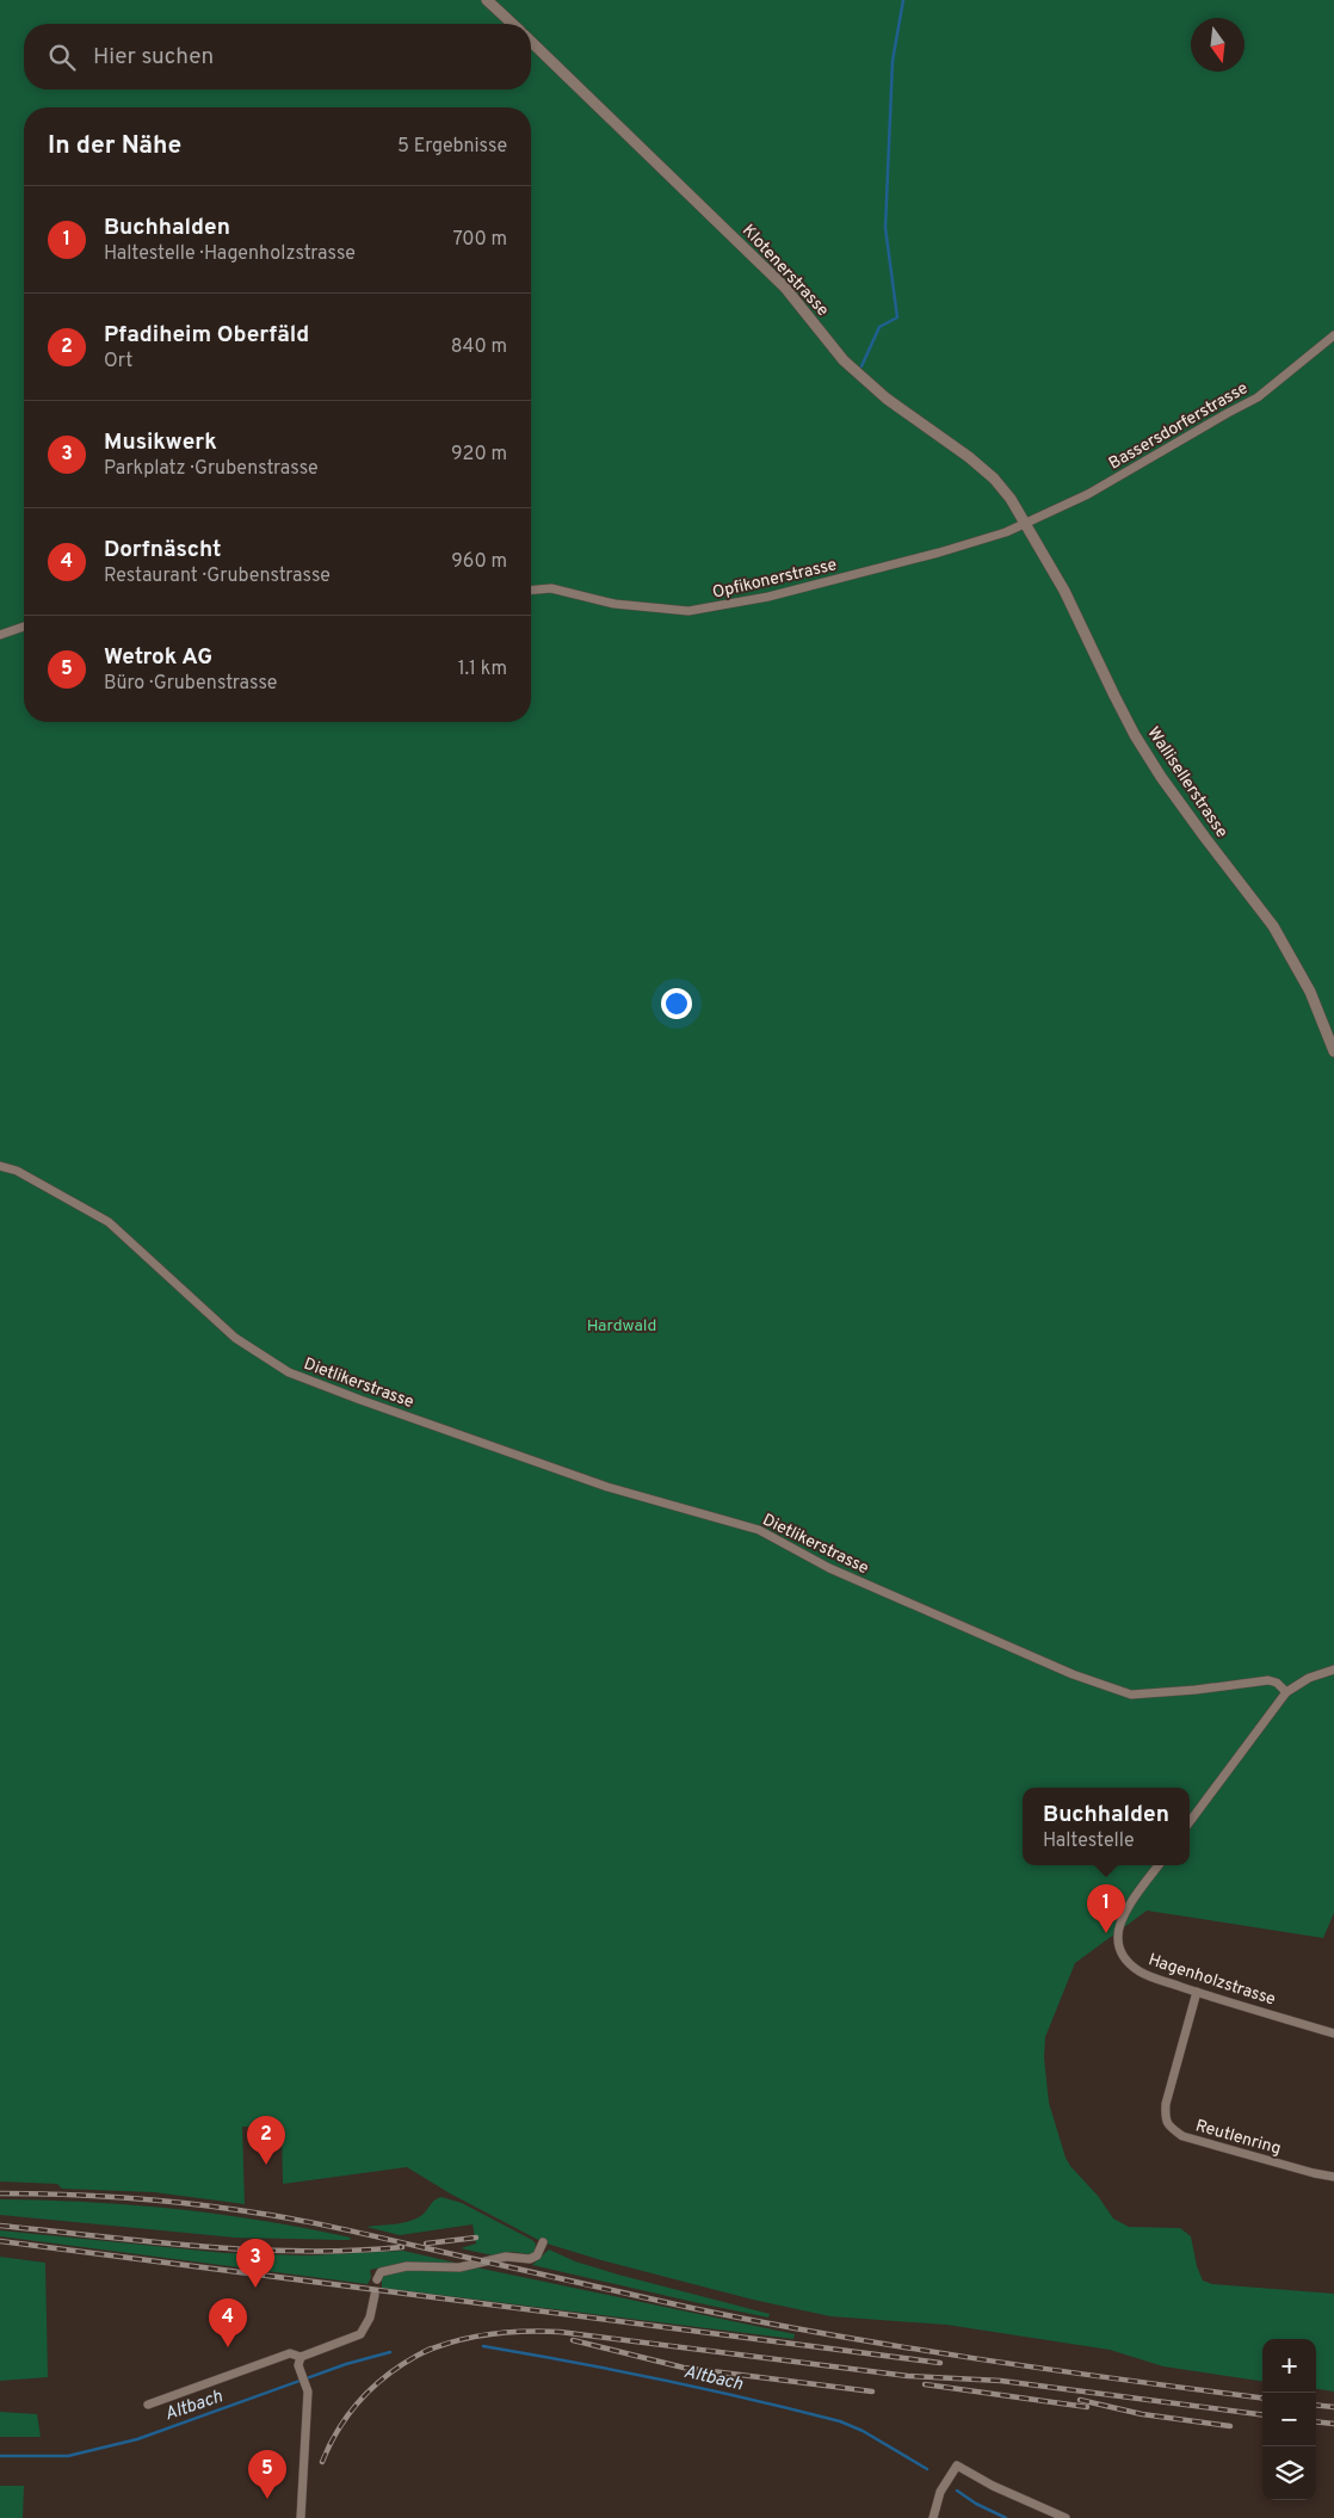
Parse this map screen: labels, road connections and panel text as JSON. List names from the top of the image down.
{
  "streets": {
    "street": [
      "Klotenerstrasse",
      "Bassersdorferstrasse",
      "Opfikonerstrasse",
      "Wallisellerstrasse",
      "Dietlikerstrasse",
      "Hagenholzstrasse",
      "Reutlenring"
    ]
  },
  "crossings": [
    ["Klotenerstrasse", "Bassersdorferstrasse"],
    ["Klotenerstrasse", "Opfikonerstrasse"],
    ["Klotenerstrasse", "Wallisellerstrasse"],
    ["Bassersdorferstrasse", "Opfikonerstrasse"],
    ["Bassersdorferstrasse", "Wallisellerstrasse"],
    ["Opfikonerstrasse", "Wallisellerstrasse"],
    ["Hagenholzstrasse", "Reutlenring"]
  ],
  "water": ["Altbach"],
  "parks": ["Hardwald"],
  "north": "bottom",
  "page": {
    "search": "Hier suchen",
    "heading": ["In der Nähe", "5 Ergebnisse"],
    "list": [
      {
        "mark": "1",
        "name": "Buchhalden",
        "note": "Haltestelle · Hagenholzstrasse",
        "value": "700 m"
      },
      {
        "mark": "2",
        "name": "Pfadiheim Oberfäld",
        "note": "Ort",
        "value": "840 m"
      },
      {
        "mark": "3",
        "name": "Musikwerk",
        "note": "Parkplatz · Grubenstrasse",
        "value": "920 m"
      },
      {
        "mark": "4",
        "name": "Dorfnäscht",
        "note": "Restaurant · Grubenstrasse",
        "value": "960 m"
      },
      {
        "mark": "5",
        "name": "Wetrok AG",
        "note": "Büro · Grubenstrasse",
        "value": "1.1 km"
      }
    ],
    "popup": ["Buchhalden", "Haltestelle"],
    "pins": [
      "1",
      "2",
      "3",
      "4",
      "5"
    ],
    "map_buttons": ["+", "−"]
  }
}
